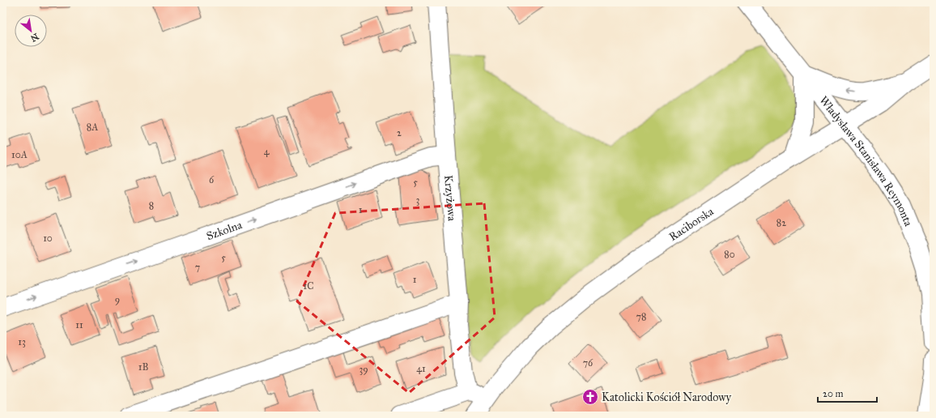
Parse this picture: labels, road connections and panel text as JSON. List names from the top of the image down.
{
  "streets": {
    "street": [
      "Władysława Stanisława Reymonta",
      "Krzyżowa",
      "Raciborska",
      "Szkolna"
    ]
  },
  "crossings": [
    ["Władysława Stanisława Reymonta", "Raciborska"],
    ["Krzyżowa", "Szkolna"]
  ],
  "places": {
    "church": ["Katolicki Kościół Narodowy"]
  },
  "house_numbers": [
    "8A",
    "2",
    "4",
    "10A",
    "6",
    "5",
    "3",
    "8",
    "1",
    "82",
    "10",
    "80",
    "5",
    "7",
    "1",
    "1C",
    "9",
    "78",
    "11",
    "13",
    "76",
    "1B",
    "41",
    "39"
  ],
  "scale_bar": "20 m",
  "north": "bottom right"
}
